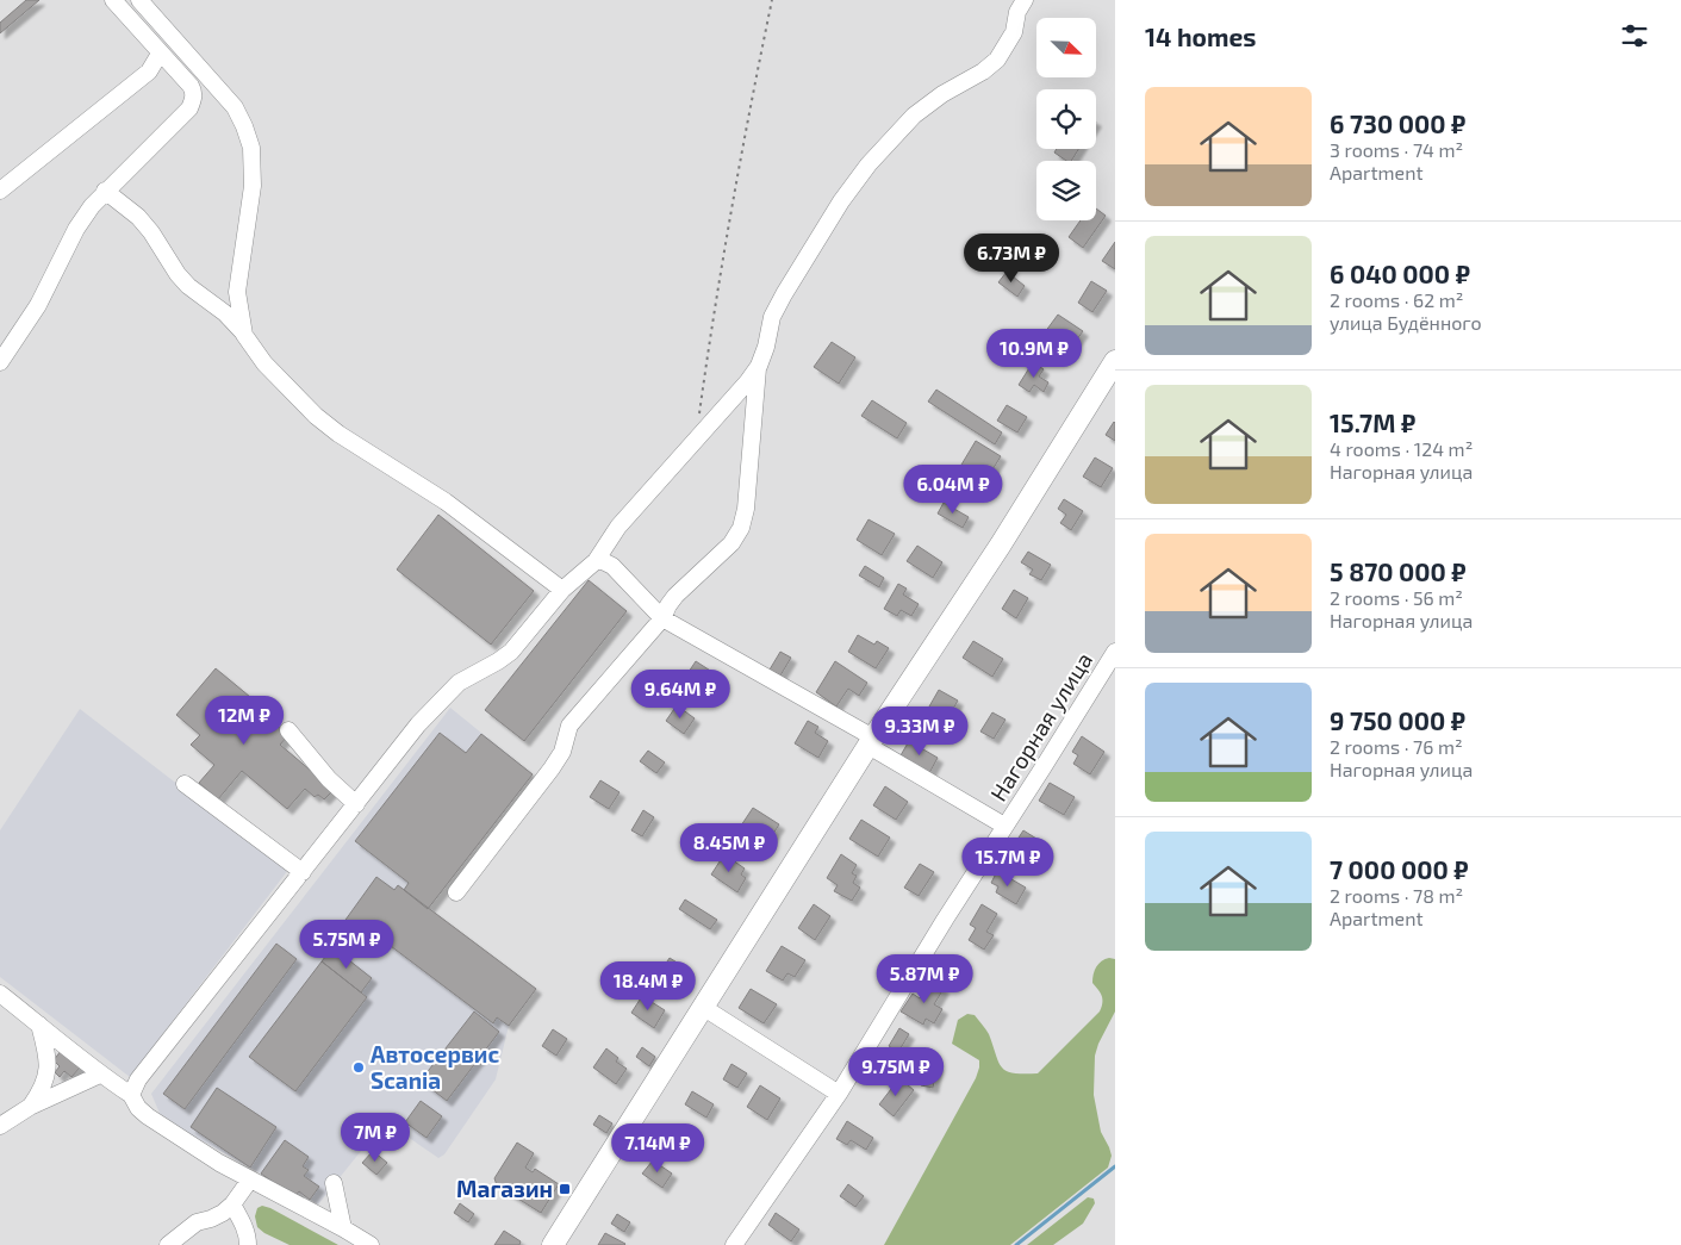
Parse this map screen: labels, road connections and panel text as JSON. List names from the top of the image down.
{
  "streets": {
    "street": ["Нагорная улица"]
  },
  "places": {
    "other": ["Автосервис Scania"],
    "transit": ["Магазин"]
  },
  "north": "bottom right",
  "page": {
    "heading": "14 homes",
    "list": [
      {
        "name": "6 730 000 ₽",
        "note": "3 rooms · 74 m² · Apartment"
      },
      {
        "name": "6 040 000 ₽",
        "note": "2 rooms · 62 m² · улица Будённого"
      },
      {
        "name": "15.7M ₽",
        "note": "4 rooms · 124 m² · Нагорная улица"
      },
      {
        "name": "5 870 000 ₽",
        "note": "2 rooms · 56 m² · Нагорная улица"
      },
      {
        "name": "9 750 000 ₽",
        "note": "2 rooms · 76 m² · Нагорная улица"
      },
      {
        "name": "7 000 000 ₽",
        "note": "2 rooms · 78 m² · Apartment"
      }
    ],
    "price": [
      "6.73M ₽",
      "10.9M ₽",
      "6.04M ₽",
      "9.64M ₽",
      "12M ₽",
      "9.33M ₽",
      "8.45M ₽",
      "15.7M ₽",
      "5.75M ₽",
      "5.87M ₽",
      "18.4M ₽",
      "9.75M ₽",
      "7M ₽",
      "7.14M ₽"
    ]
  }
}
